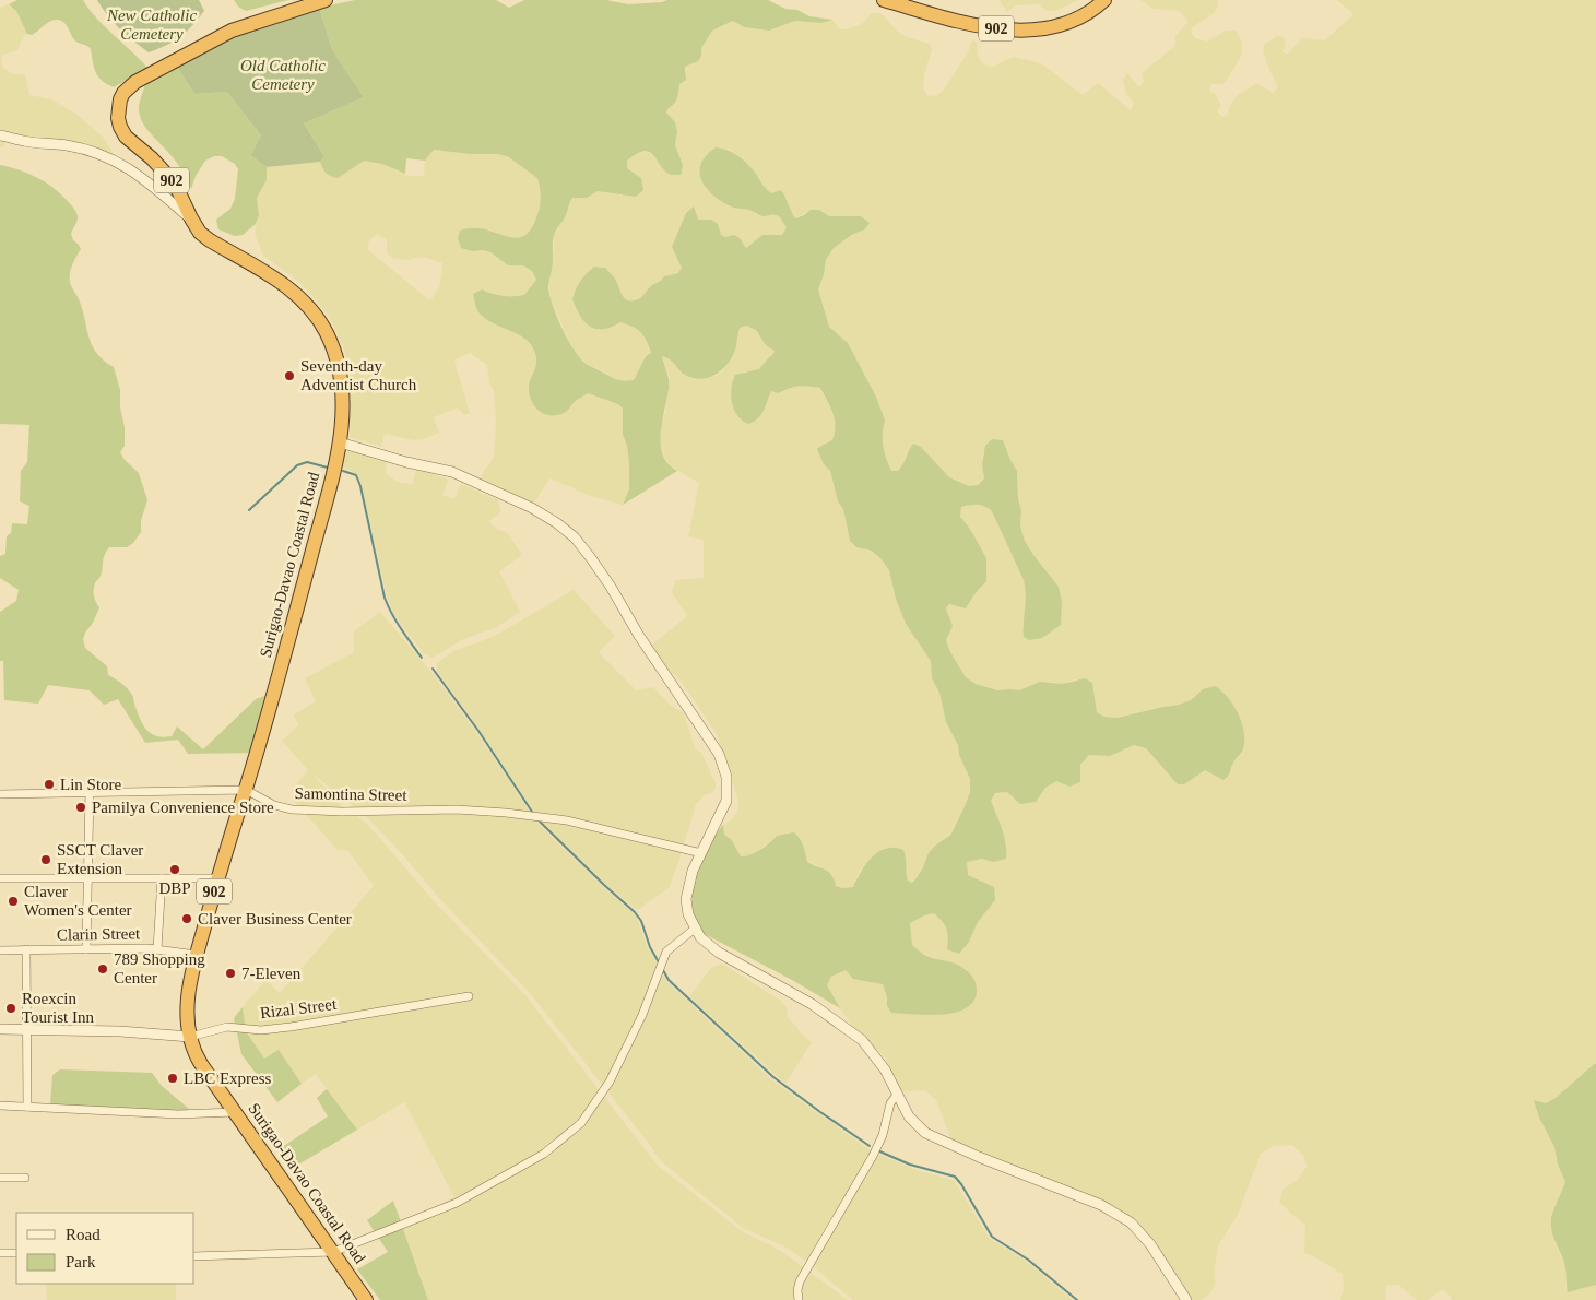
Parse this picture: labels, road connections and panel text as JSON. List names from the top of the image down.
{
  "streets": {
    "highway": ["902", "Surigao-Davao Coastal Road"],
    "street": ["Samontina Street", "Clarin Street", "Rizal Street"]
  },
  "crossings": [
    ["Surigao-Davao Coastal Road", "Samontina Street"],
    ["Surigao-Davao Coastal Road", "Clarin Street"],
    ["Surigao-Davao Coastal Road", "Rizal Street"]
  ],
  "parks": ["New Catholic Cemetery", "Old Catholic Cemetery"],
  "places": [
    "Seventh-day Adventist Church",
    "Lin Store",
    "Pamilya Convenience Store",
    "SSCT Claver Extension",
    "DBP",
    "Claver Women's Center",
    "Claver Business Center",
    "789 Shopping Center",
    "7-Eleven",
    "Roexcin Tourist Inn",
    "LBC Express"
  ],
  "legend": ["Road", "Park"]
}
